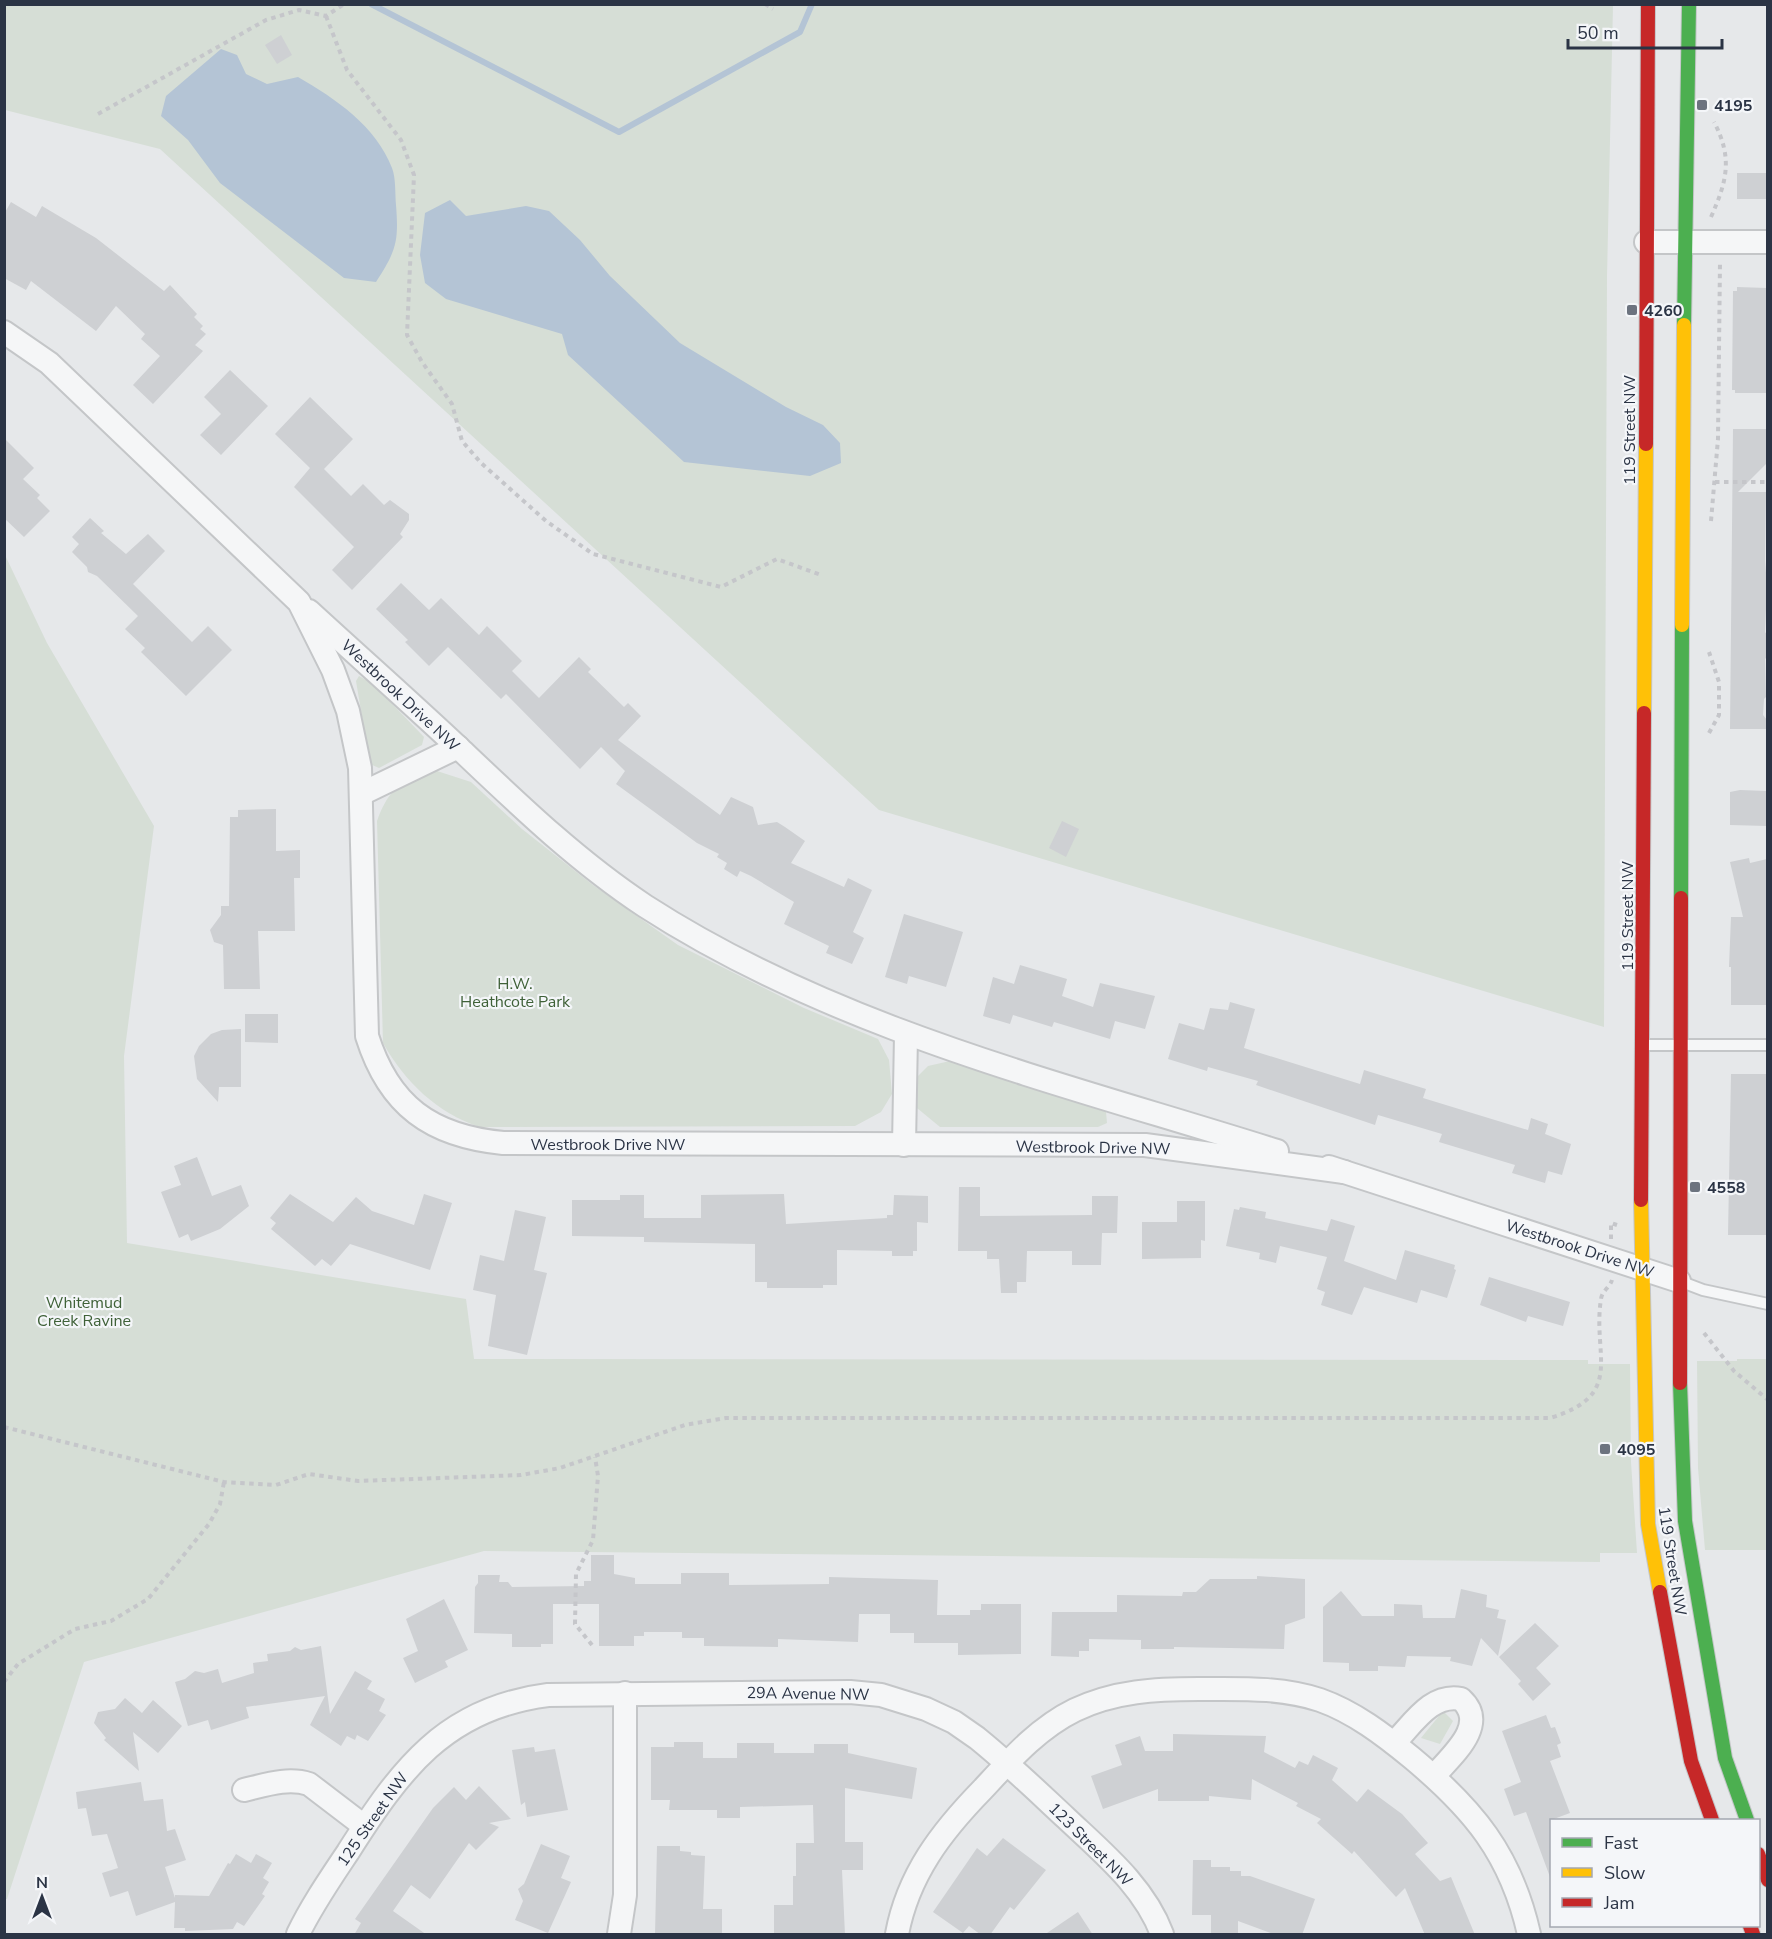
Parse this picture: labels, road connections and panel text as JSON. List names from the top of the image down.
{
  "streets": {
    "main road": ["119 Street NW"],
    "street": [
      "Westbrook Drive NW",
      "29A Avenue NW",
      "125 Street NW",
      "123 Street NW"
    ]
  },
  "crossings": [
    ["119 Street NW", "Westbrook Drive NW"],
    ["29A Avenue NW", "125 Street NW"],
    ["29A Avenue NW", "123 Street NW"]
  ],
  "parks": ["H.W. Heathcote Park", "Whitemud Creek Ravine"],
  "places": {
    "transit": [
      "4195",
      "4260",
      "4558",
      "4095"
    ]
  },
  "legend": ["Fast", "Slow", "Jam"],
  "scale_bar": "50 m",
  "north": "top"
}
